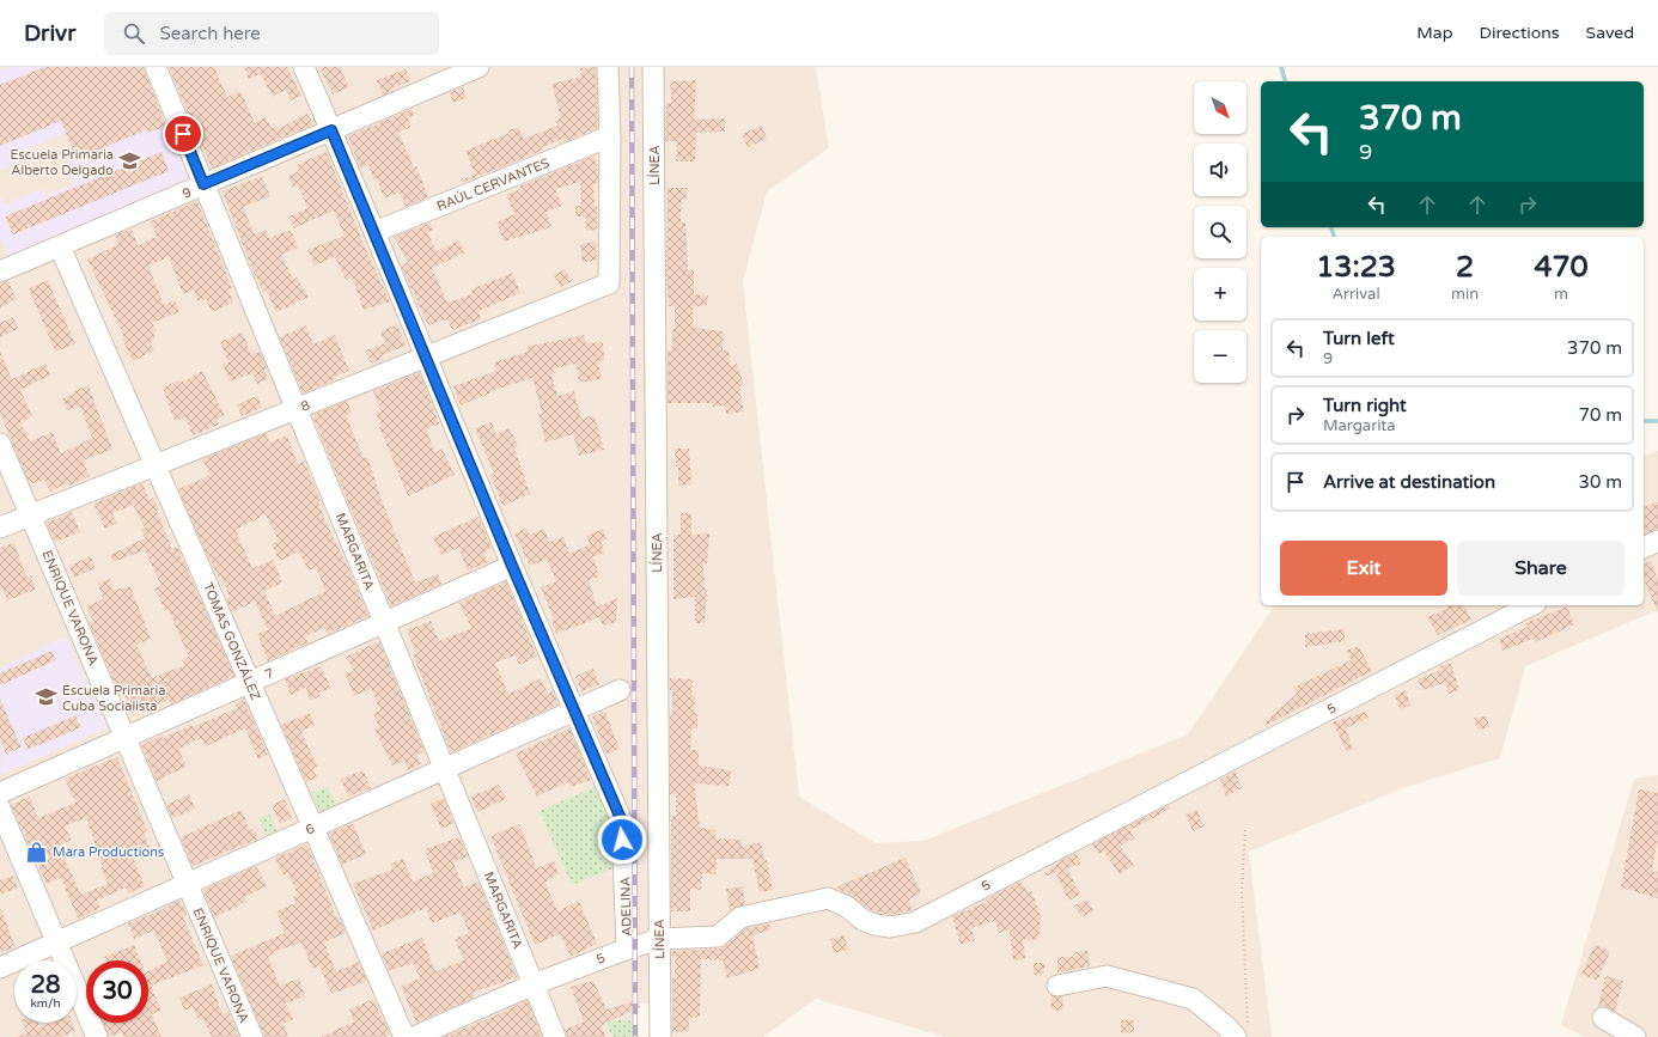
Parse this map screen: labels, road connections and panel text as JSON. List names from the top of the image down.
{
  "streets": {
    "street": [
      "LÍNEA",
      "RAÚL CERVANTES",
      "9",
      "8",
      "MARGARITA",
      "ENRIQUE VARONA",
      "TOMAS GONZÁLEZ",
      "7",
      "5",
      "6",
      "ADELINA"
    ]
  },
  "crossings": [
    ["LÍNEA", "5"],
    ["RAÚL CERVANTES", "8"],
    ["RAÚL CERVANTES", "ADELINA"],
    ["9", "MARGARITA"],
    ["9", "TOMAS GONZÁLEZ"],
    ["9", "ADELINA"],
    ["8", "MARGARITA"],
    ["8", "ENRIQUE VARONA"],
    ["8", "TOMAS GONZÁLEZ"],
    ["8", "ADELINA"],
    ["MARGARITA", "7"],
    ["MARGARITA", "5"],
    ["MARGARITA", "6"],
    ["ENRIQUE VARONA", "7"],
    ["ENRIQUE VARONA", "6"],
    ["TOMAS GONZÁLEZ", "7"],
    ["TOMAS GONZÁLEZ", "6"],
    ["7", "ADELINA"],
    ["5", "ADELINA"],
    ["6", "ADELINA"]
  ],
  "places": {
    "school or university": ["Escuela Primaria Alberto Delgado", "Escuela Primaria Cuba Socialista"],
    "shop": ["Mara Productions"]
  },
  "north": "bottom right",
  "page": {
    "header": "Drivr",
    "search": "Search here",
    "nav": ["Map", "Directions", "Saved"],
    "map_buttons": ["+", "−"],
    "turn": ["370 m", "9"],
    "eta": [
      "13:23",
      "Arrival",
      "2",
      "min",
      "470",
      "m"
    ],
    "list": [
      {
        "name": "Turn left",
        "note": "9",
        "value": "370 m"
      },
      {
        "name": "Turn right",
        "note": "Margarita",
        "value": "70 m"
      },
      {
        "name": "Arrive at destination",
        "value": "30 m"
      }
    ],
    "buttons": ["Exit", "Share"],
    "speed": "28 km/h",
    "limit": "30"
  }
}
